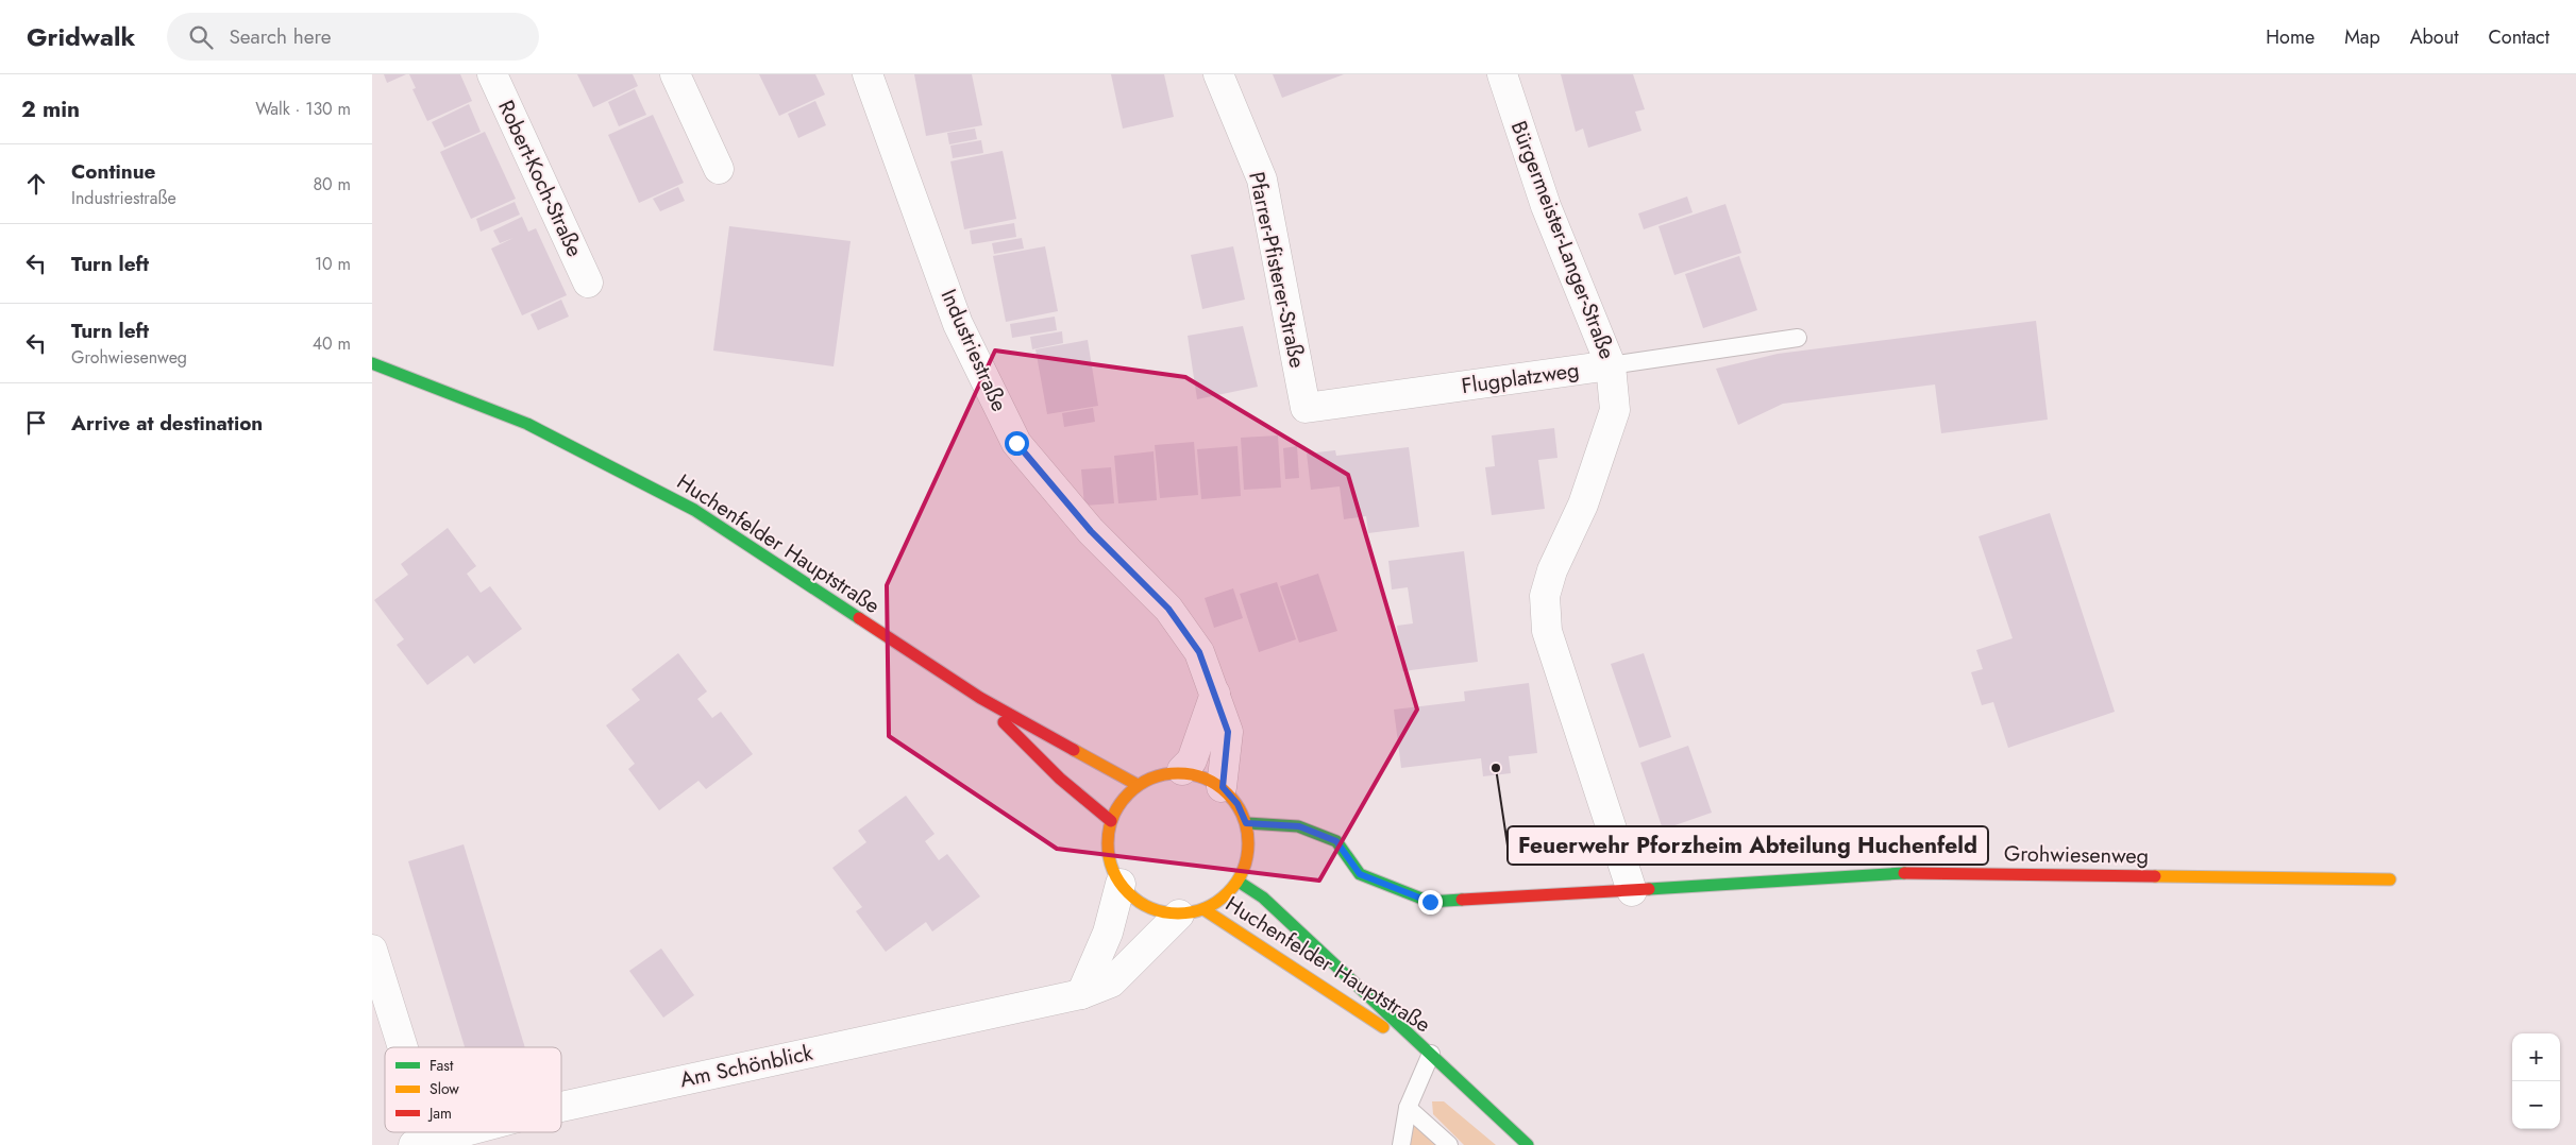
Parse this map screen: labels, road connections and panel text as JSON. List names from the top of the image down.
{
  "streets": {
    "main road": ["Huchenfelder Hauptstraße", "Grohwiesenweg"],
    "street": [
      "Robert-Koch-Straße",
      "Bürgermeister-Langer-Straße",
      "Pfarrer-Pfisterer-Straße",
      "Industriestraße",
      "Flugplatzweg",
      "Am Schönblick"
    ]
  },
  "crossings": [
    ["Bürgermeister-Langer-Straße", "Flugplatzweg"],
    ["Bürgermeister-Langer-Straße", "Grohwiesenweg"],
    ["Pfarrer-Pfisterer-Straße", "Flugplatzweg"],
    ["Industriestraße", "Huchenfelder Hauptstraße"],
    ["Industriestraße", "Grohwiesenweg"],
    ["Industriestraße", "Am Schönblick"],
    ["Huchenfelder Hauptstraße", "Grohwiesenweg"],
    ["Huchenfelder Hauptstraße", "Am Schönblick"],
    ["Grohwiesenweg", "Am Schönblick"]
  ],
  "places": ["Feuerwehr Pforzheim Abteilung Huchenfeld"],
  "legend": ["Fast", "Slow", "Jam"],
  "page": {
    "header": "Gridwalk",
    "search": "Search here",
    "nav": [
      "Home",
      "Map",
      "About",
      "Contact"
    ],
    "heading": ["2 min", "Walk · 130 m"],
    "list": [
      ["Continue", "Industriestraße", "80 m"],
      ["Turn left", "10 m"],
      ["Turn left", "Grohwiesenweg", "40 m"],
      "Arrive at destination"
    ],
    "map_buttons": ["+", "−"]
  }
}
